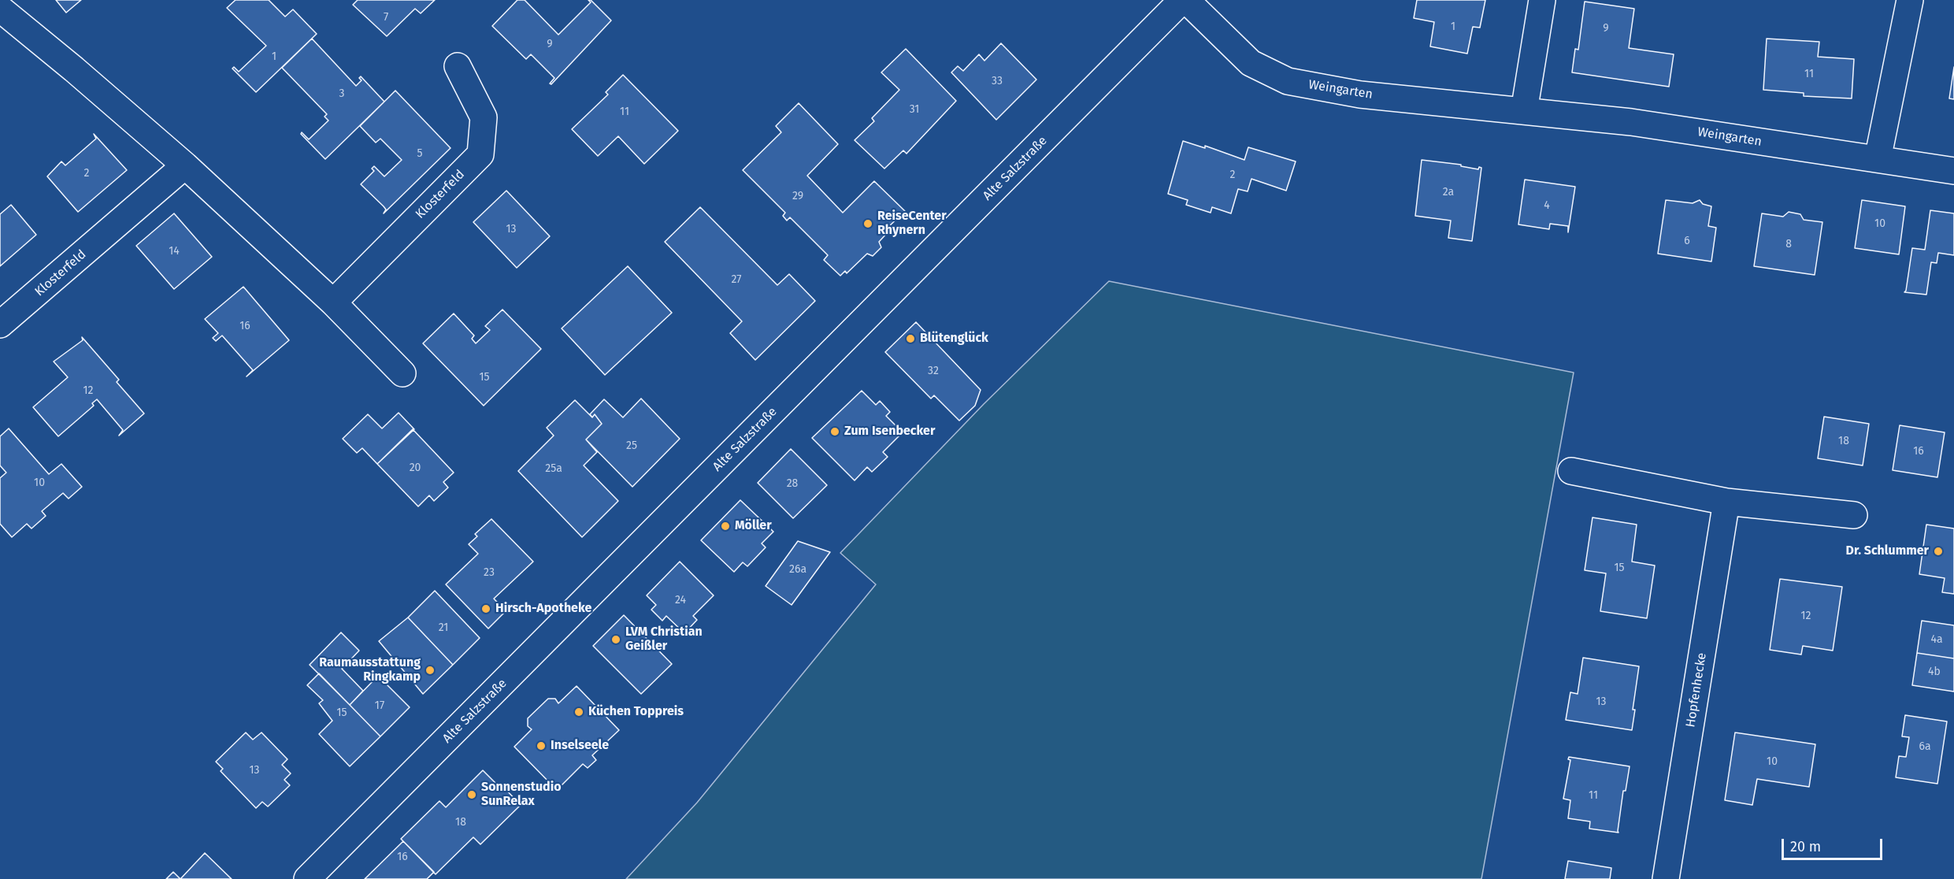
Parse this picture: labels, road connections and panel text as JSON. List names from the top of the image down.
{
  "streets": {
    "street": [
      "Weingarten",
      "Alte Salzstraße",
      "Klosterfeld",
      "Hopfenhecke"
    ]
  },
  "places": [
    "ReiseCenter Rhynern",
    "Blütenglück",
    "Zum Isenbecker",
    "Möller",
    "Dr. Schlummer",
    "Hirsch-Apotheke",
    "LVM Christian Geißler",
    "Raumausstattung Ringkamp",
    "Küchen Toppreis",
    "Inselseele",
    "Sonnenstudio SunRelax"
  ],
  "house_numbers": [
    "7",
    "1",
    "9",
    "9",
    "1",
    "11",
    "33",
    "3",
    "31",
    "11",
    "5",
    "2",
    "2",
    "2a",
    "29",
    "4",
    "10",
    "13",
    "6",
    "8",
    "14",
    "27",
    "16",
    "32",
    "15",
    "12",
    "18",
    "25",
    "16",
    "20",
    "25a",
    "10",
    "28",
    "15",
    "26a",
    "23",
    "24",
    "12",
    "21",
    "4a",
    "4b",
    "13",
    "17",
    "15",
    "6a",
    "10",
    "13",
    "11",
    "18",
    "16"
  ],
  "scale_bar": "20 m"
}
